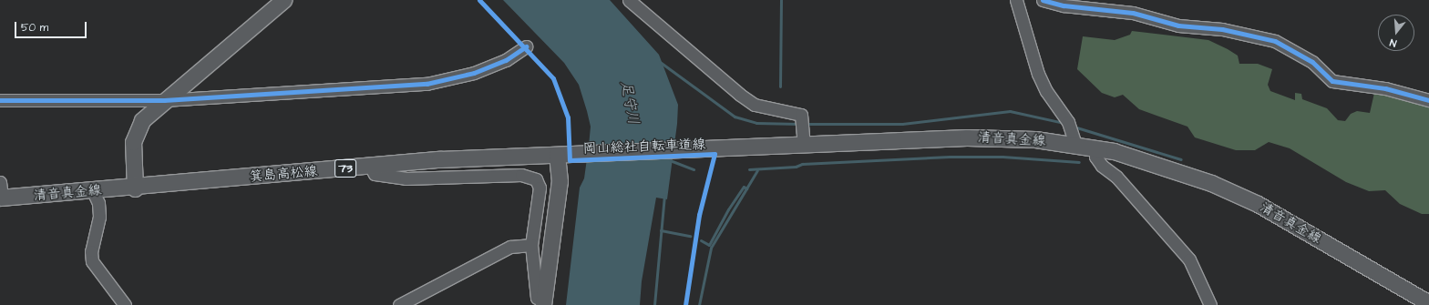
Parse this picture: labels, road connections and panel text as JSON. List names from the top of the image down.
{
  "streets": {
    "main road": ["清音真金線", "73", "箕島高松線"],
    "cycle path": ["岡山総社自転車道線"]
  },
  "crossings": [
    ["清音真金線", "箕島高松線"]
  ],
  "water": ["足守川"],
  "scale_bar": "50 m",
  "north": "bottom"
}
